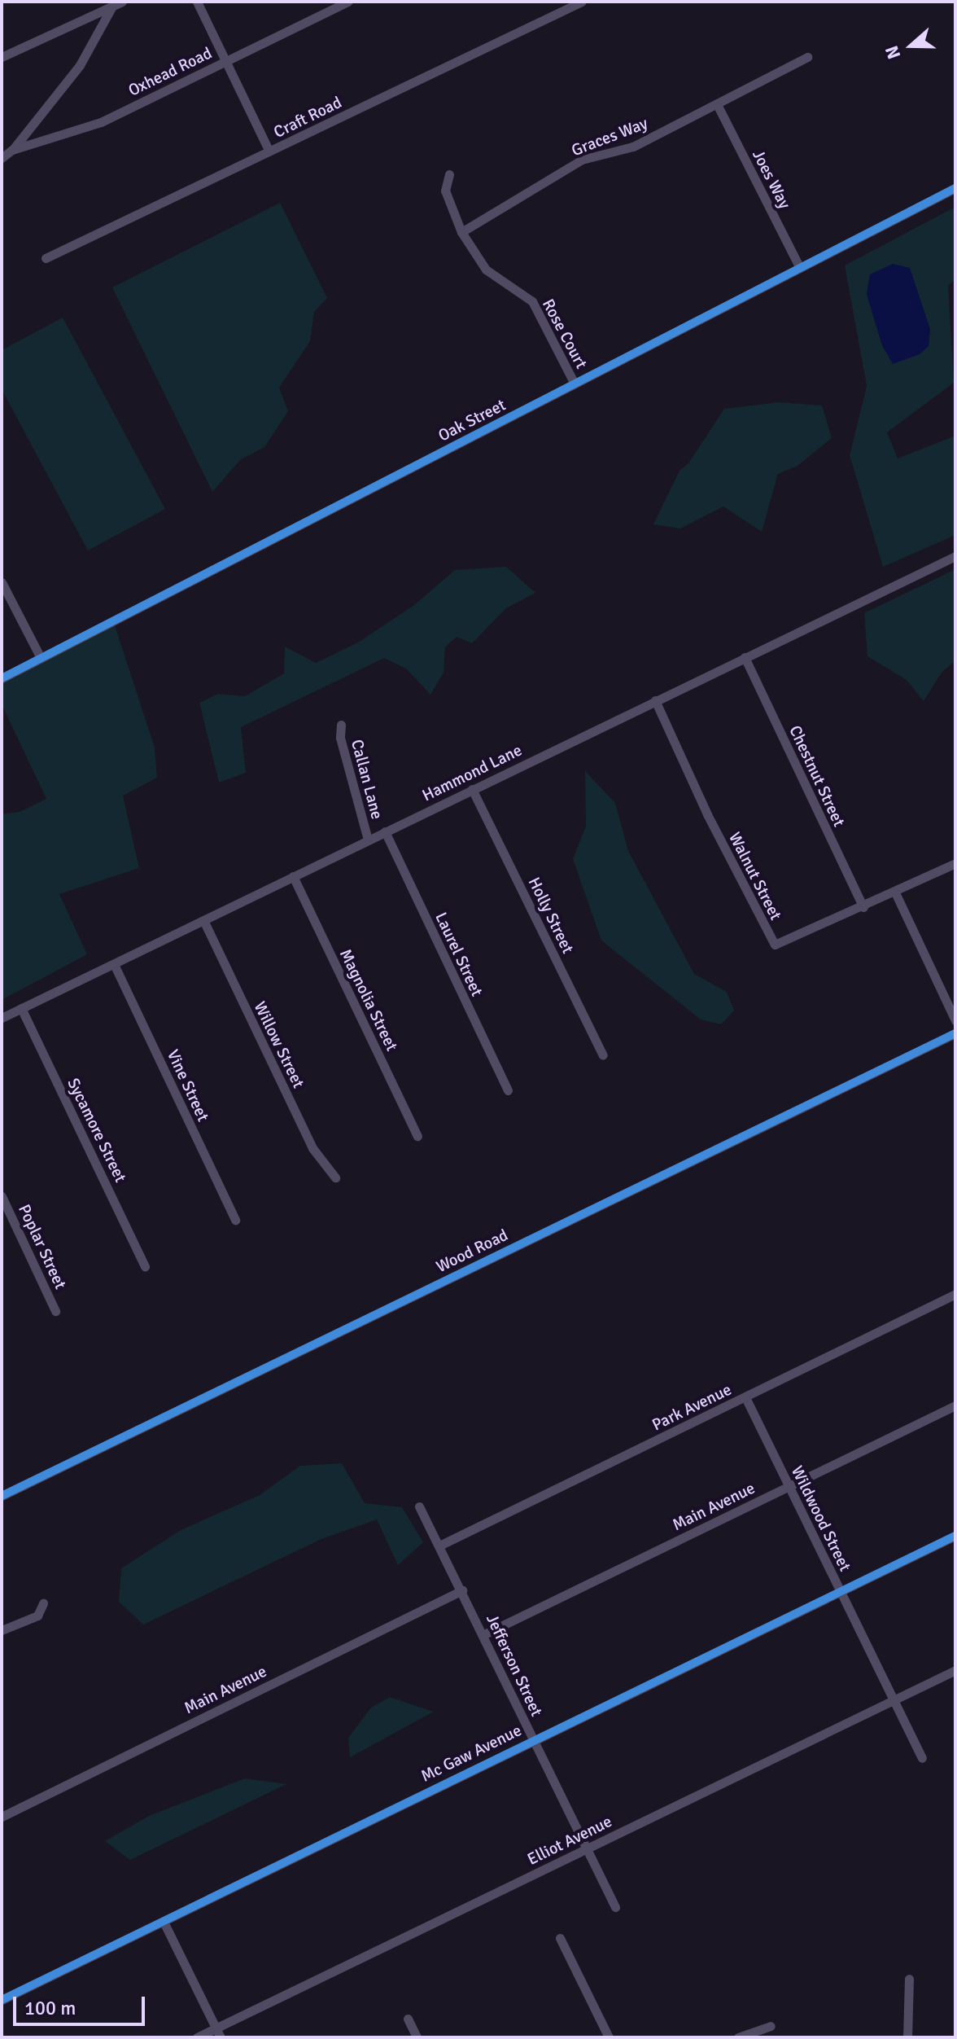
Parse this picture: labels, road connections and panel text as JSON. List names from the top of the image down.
{
  "streets": {
    "street": [
      "Oxhead Road",
      "Craft Road",
      "Graces Way",
      "Joes Way",
      "Rose Court",
      "Oak Street",
      "Hammond Lane",
      "Chestnut Street",
      "Callan Lane",
      "Walnut Street",
      "Holly Street",
      "Laurel Street",
      "Magnolia Street",
      "Willow Street",
      "Vine Street",
      "Sycamore Street",
      "Poplar Street",
      "Wood Road",
      "Park Avenue",
      "Main Avenue",
      "Wildwood Street",
      "Jefferson Street",
      "Mc Gaw Avenue",
      "Elliot Avenue"
    ]
  },
  "crossings": [
    ["Graces Way", "Joes Way"],
    ["Graces Way", "Rose Court"],
    ["Joes Way", "Oak Street"],
    ["Rose Court", "Oak Street"],
    ["Hammond Lane", "Chestnut Street"],
    ["Hammond Lane", "Callan Lane"],
    ["Hammond Lane", "Walnut Street"],
    ["Hammond Lane", "Holly Street"],
    ["Hammond Lane", "Laurel Street"],
    ["Hammond Lane", "Magnolia Street"],
    ["Hammond Lane", "Willow Street"],
    ["Hammond Lane", "Vine Street"],
    ["Hammond Lane", "Sycamore Street"],
    ["Chestnut Street", "Walnut Street"],
    ["Park Avenue", "Wildwood Street"],
    ["Park Avenue", "Jefferson Street"],
    ["Main Avenue", "Wildwood Street"],
    ["Main Avenue", "Jefferson Street"],
    ["Wildwood Street", "Mc Gaw Avenue"],
    ["Wildwood Street", "Elliot Avenue"],
    ["Jefferson Street", "Mc Gaw Avenue"],
    ["Jefferson Street", "Elliot Avenue"]
  ],
  "scale_bar": "100 m",
  "north": "left"
}
